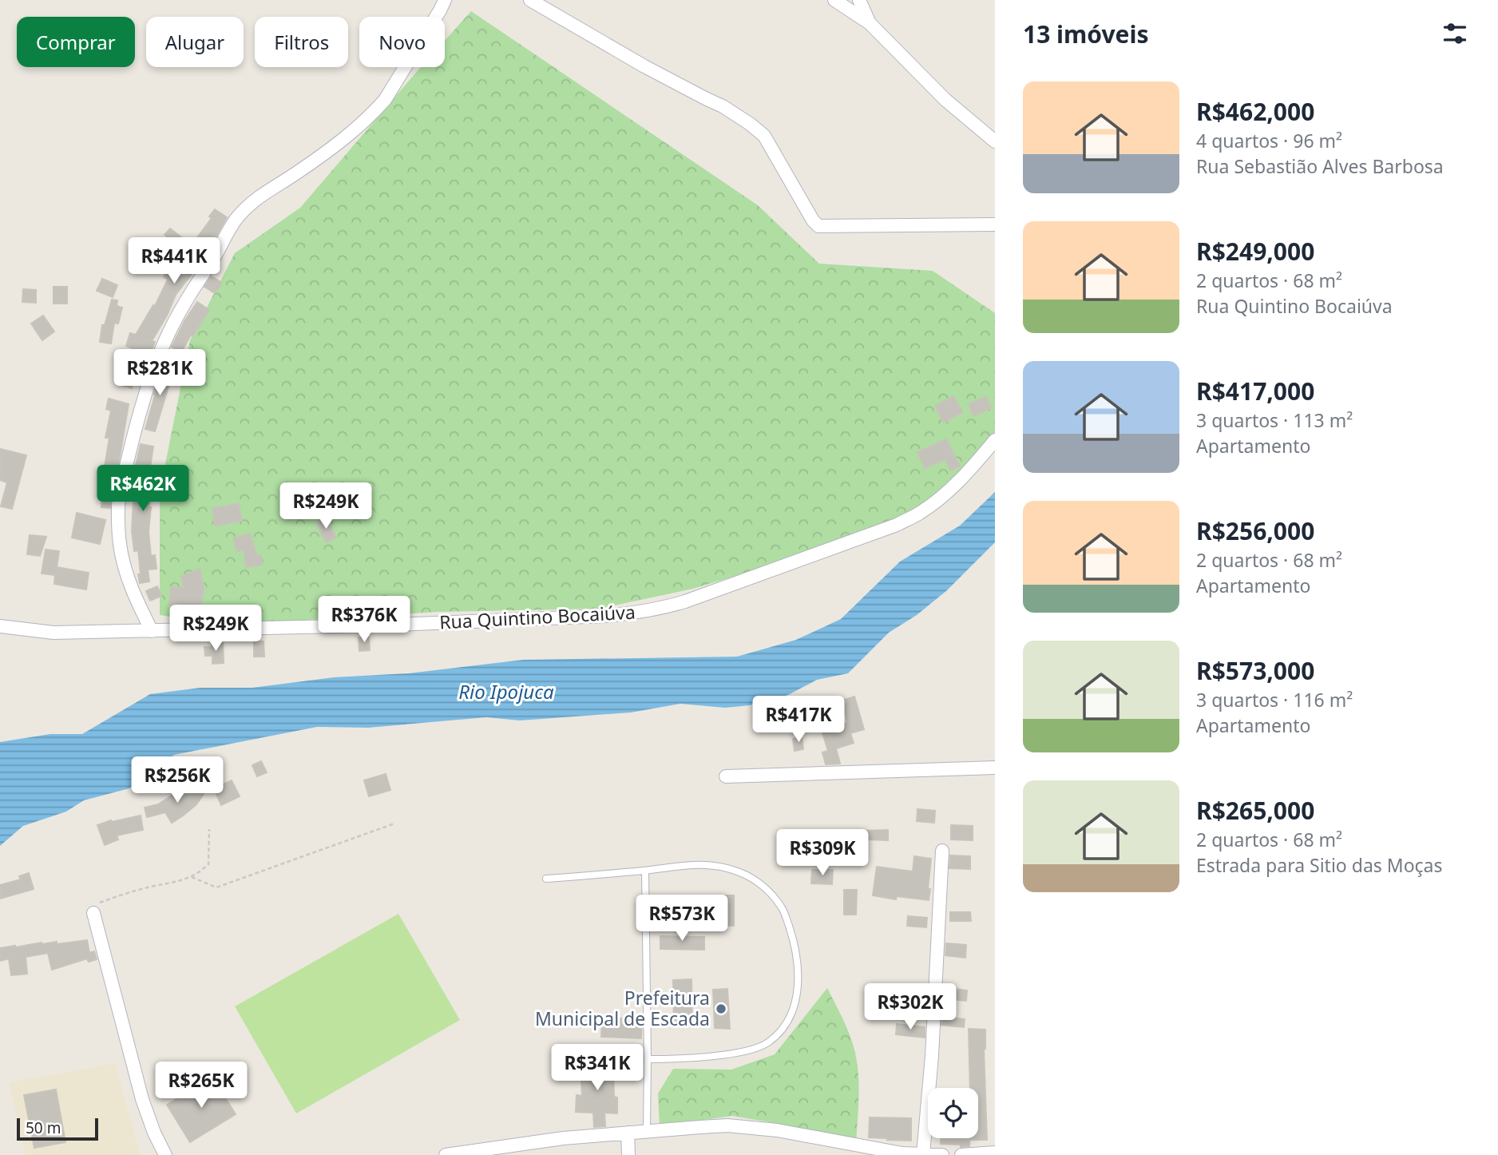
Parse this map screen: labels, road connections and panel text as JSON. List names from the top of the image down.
{
  "streets": {
    "street": ["Rua Quintino Bocaiúva"]
  },
  "water": ["Rio Ipojuca"],
  "places": ["Prefeitura Municipal de Escada"],
  "scale_bar": "50 m",
  "page": {
    "heading": "13 imóveis",
    "chip": [
      "Comprar",
      "Alugar",
      "Filtros",
      "Novo"
    ],
    "list": [
      {
        "name": "R$462,000",
        "note": "4 quartos · 96 m² · Rua Sebastião Alves Barbosa"
      },
      {
        "name": "R$249,000",
        "note": "2 quartos · 68 m² · Rua Quintino Bocaiúva"
      },
      {
        "name": "R$417,000",
        "note": "3 quartos · 113 m² · Apartamento"
      },
      {
        "name": "R$256,000",
        "note": "2 quartos · 68 m² · Apartamento"
      },
      {
        "name": "R$573,000",
        "note": "3 quartos · 116 m² · Apartamento"
      },
      {
        "name": "R$265,000",
        "note": "2 quartos · 68 m² · Estrada para Sitio das Moças"
      }
    ],
    "price": [
      "R$441K",
      "R$281K",
      "R$462K",
      "R$249K",
      "R$376K",
      "R$249K",
      "R$417K",
      "R$256K",
      "R$309K",
      "R$573K",
      "R$302K",
      "R$341K",
      "R$265K"
    ],
    "scale": "50 m"
  }
}
